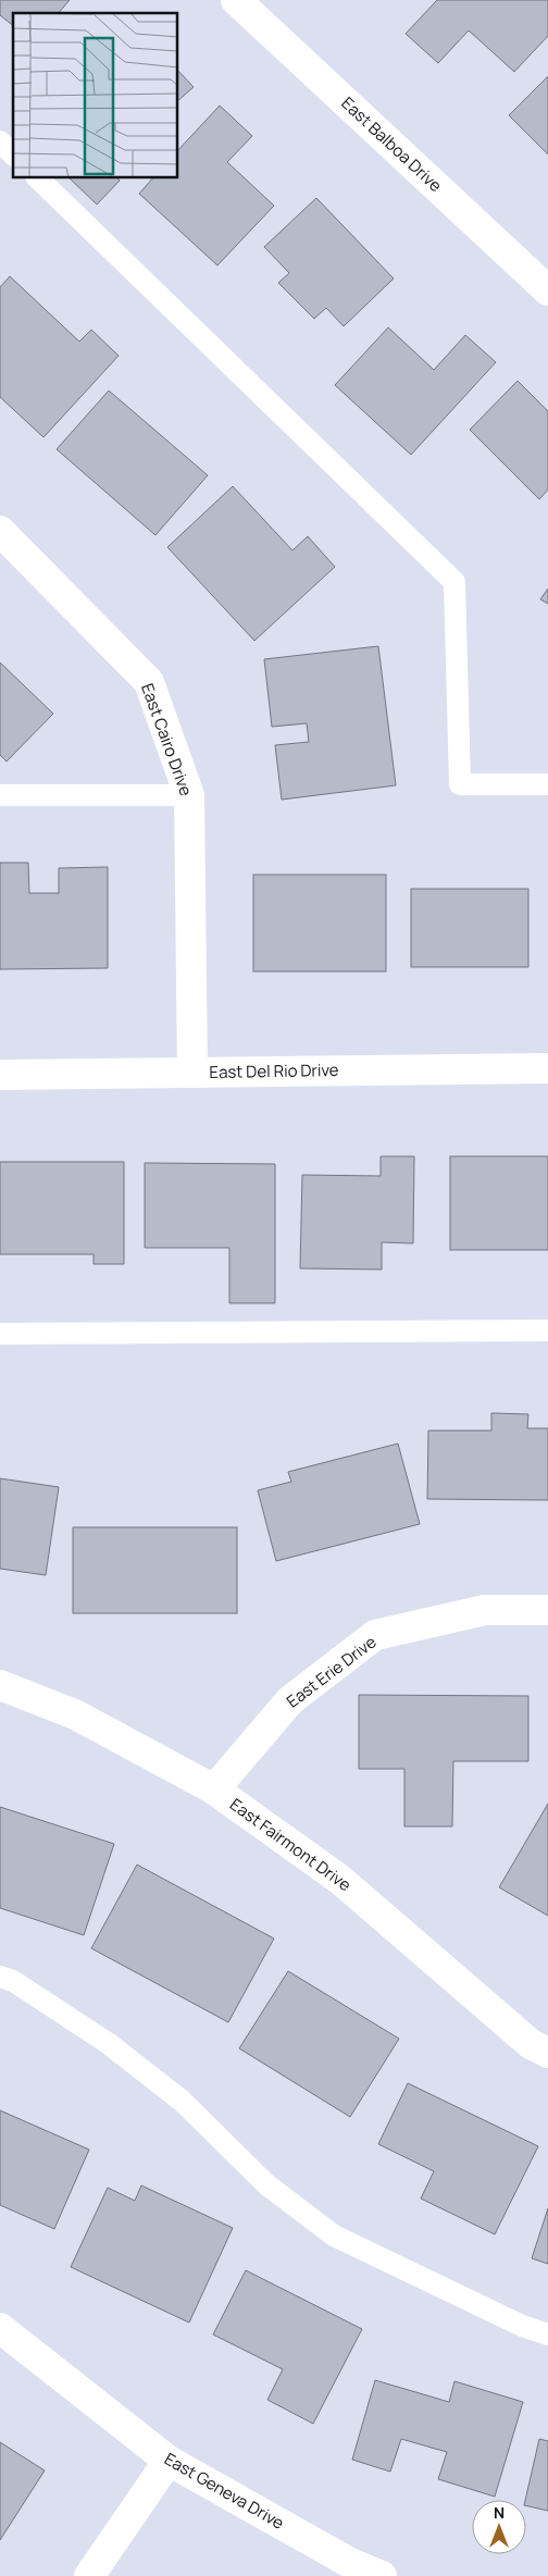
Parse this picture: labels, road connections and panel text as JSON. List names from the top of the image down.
{
  "streets": {
    "street": [
      "East Balboa Drive",
      "East Cairo Drive",
      "East Del Rio Drive",
      "East Erie Drive",
      "East Fairmont Drive",
      "East Geneva Drive"
    ]
  },
  "crossings": [
    ["East Cairo Drive", "East Del Rio Drive"],
    ["East Erie Drive", "East Fairmont Drive"]
  ],
  "north": "top"
}
